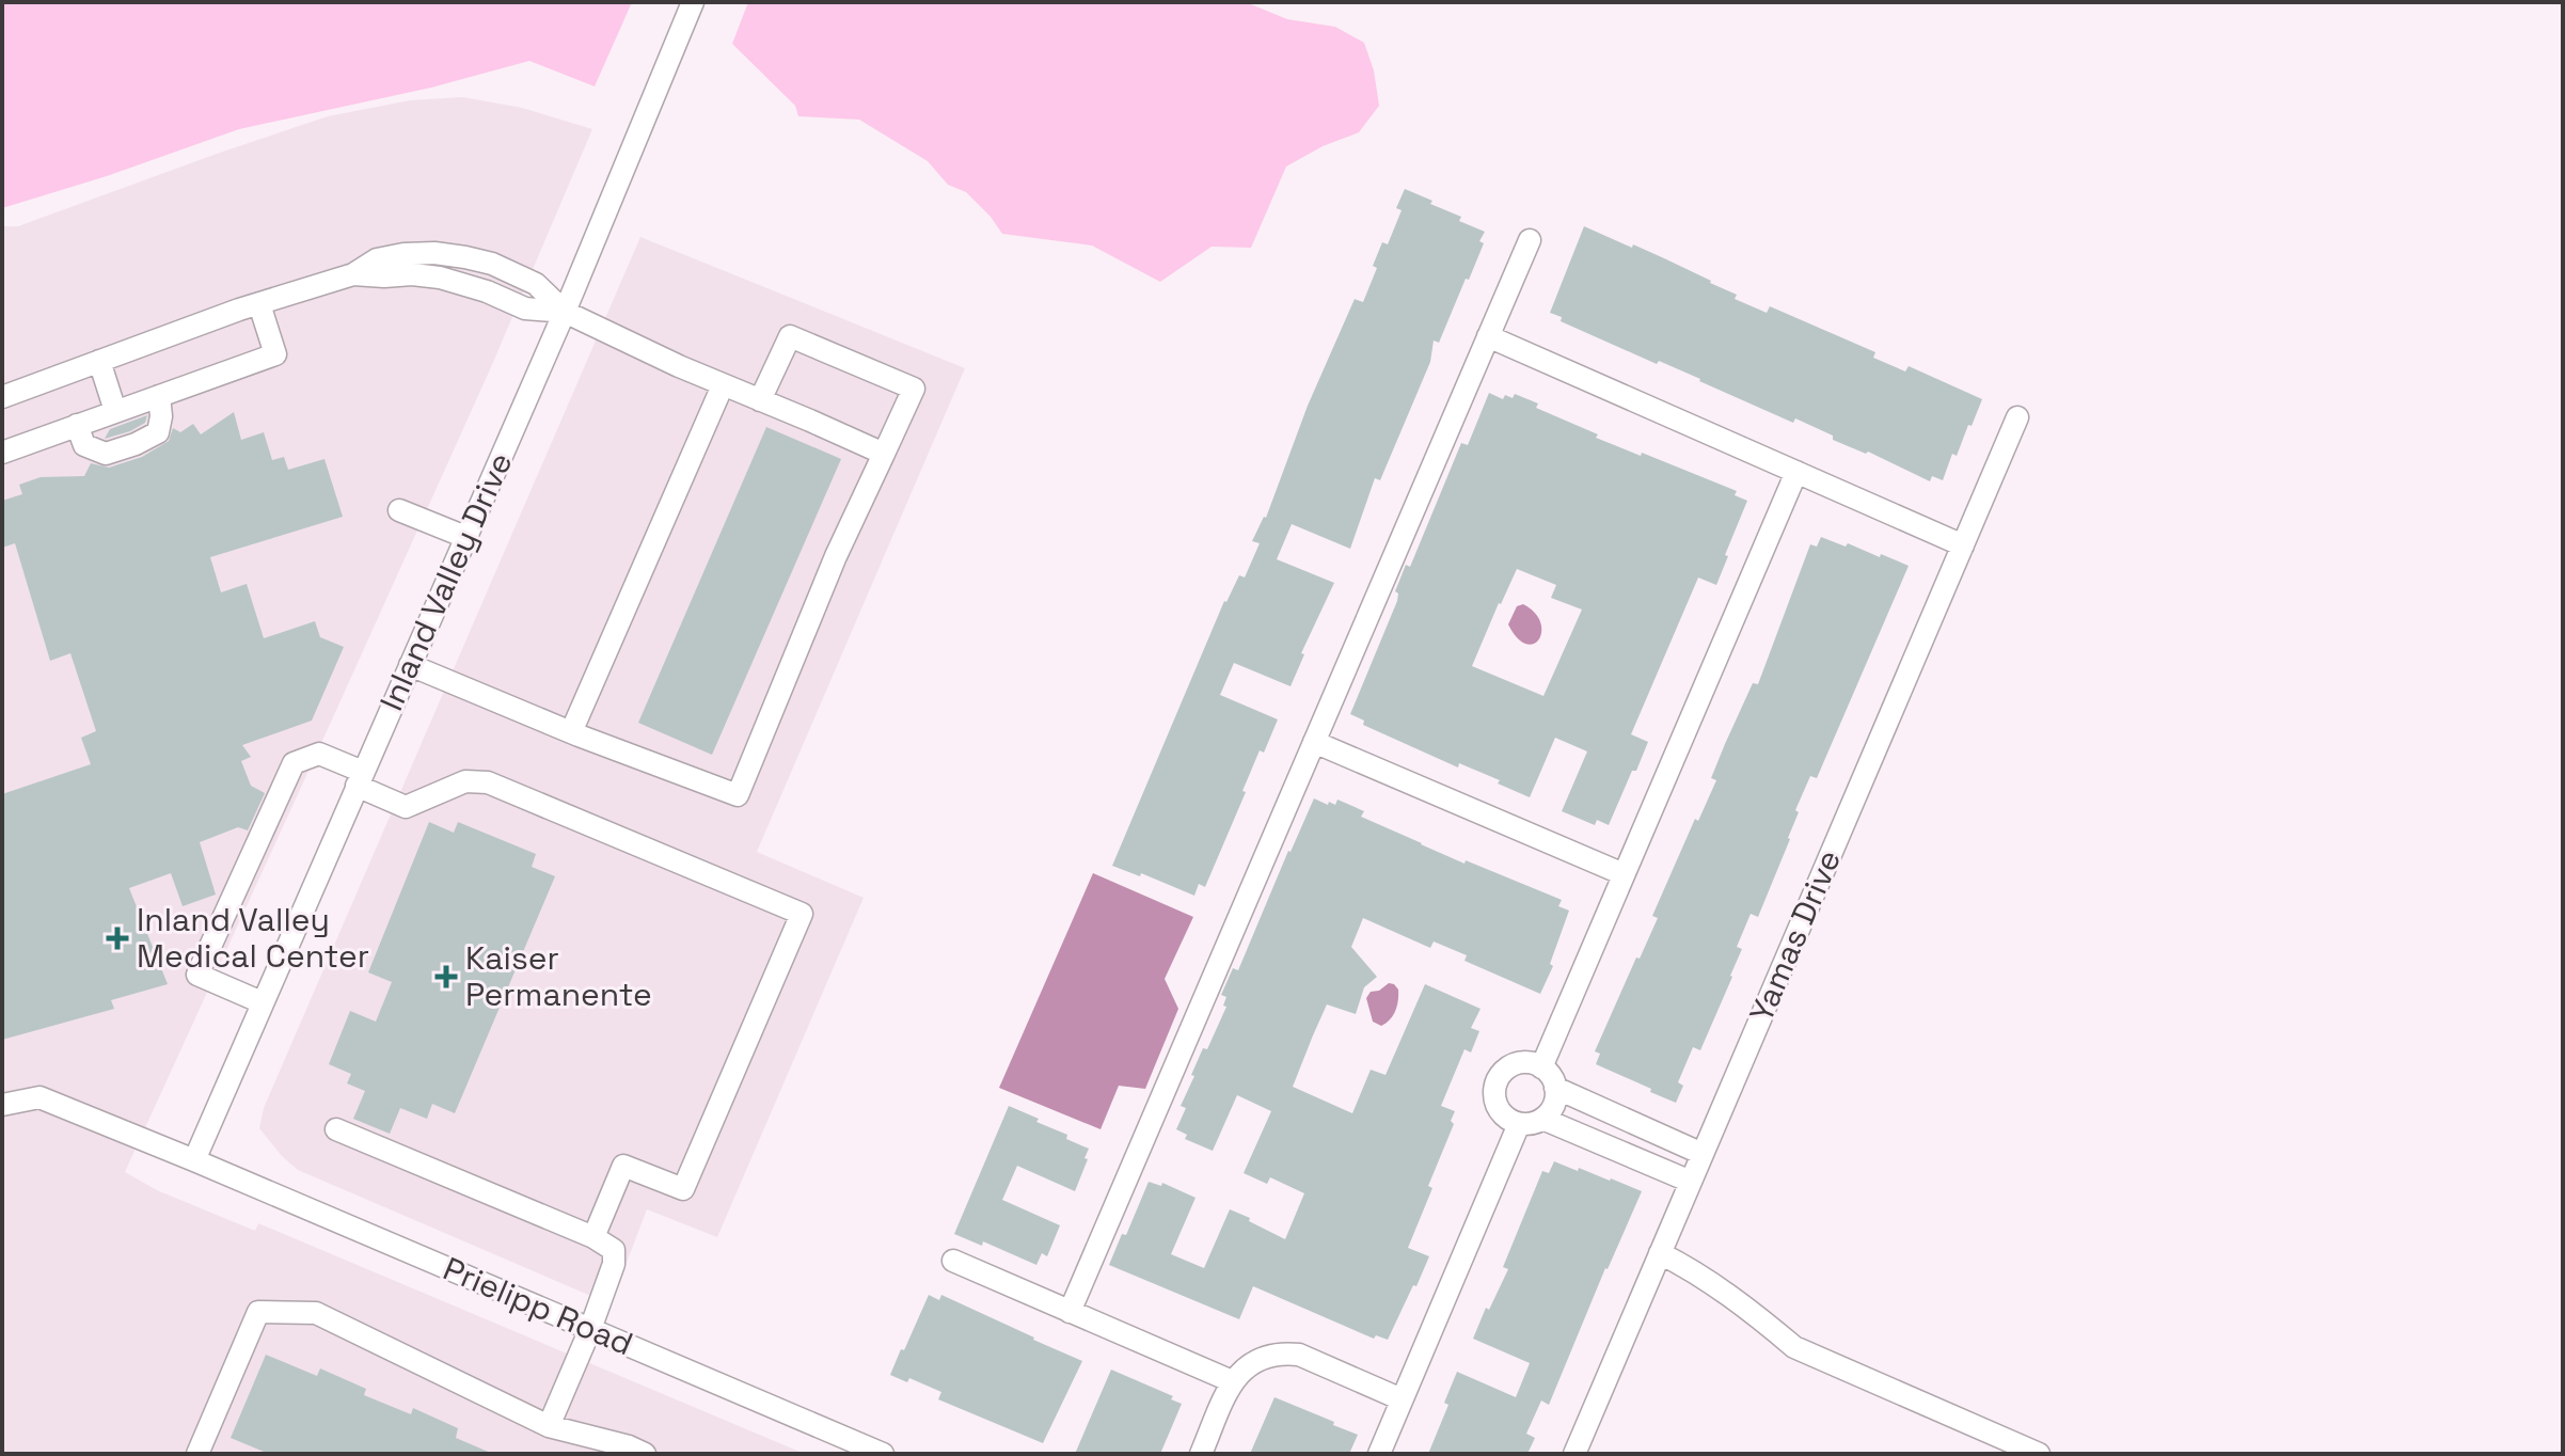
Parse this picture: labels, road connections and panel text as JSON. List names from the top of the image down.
{
  "streets": {
    "street": ["Inland Valley Drive", "Yamas Drive", "Prielipp Road"]
  },
  "crossings": [
    ["Inland Valley Drive", "Prielipp Road"]
  ],
  "places": {
    "health": ["Inland Valley Medical Center", "Kaiser Permanente"]
  }
}
